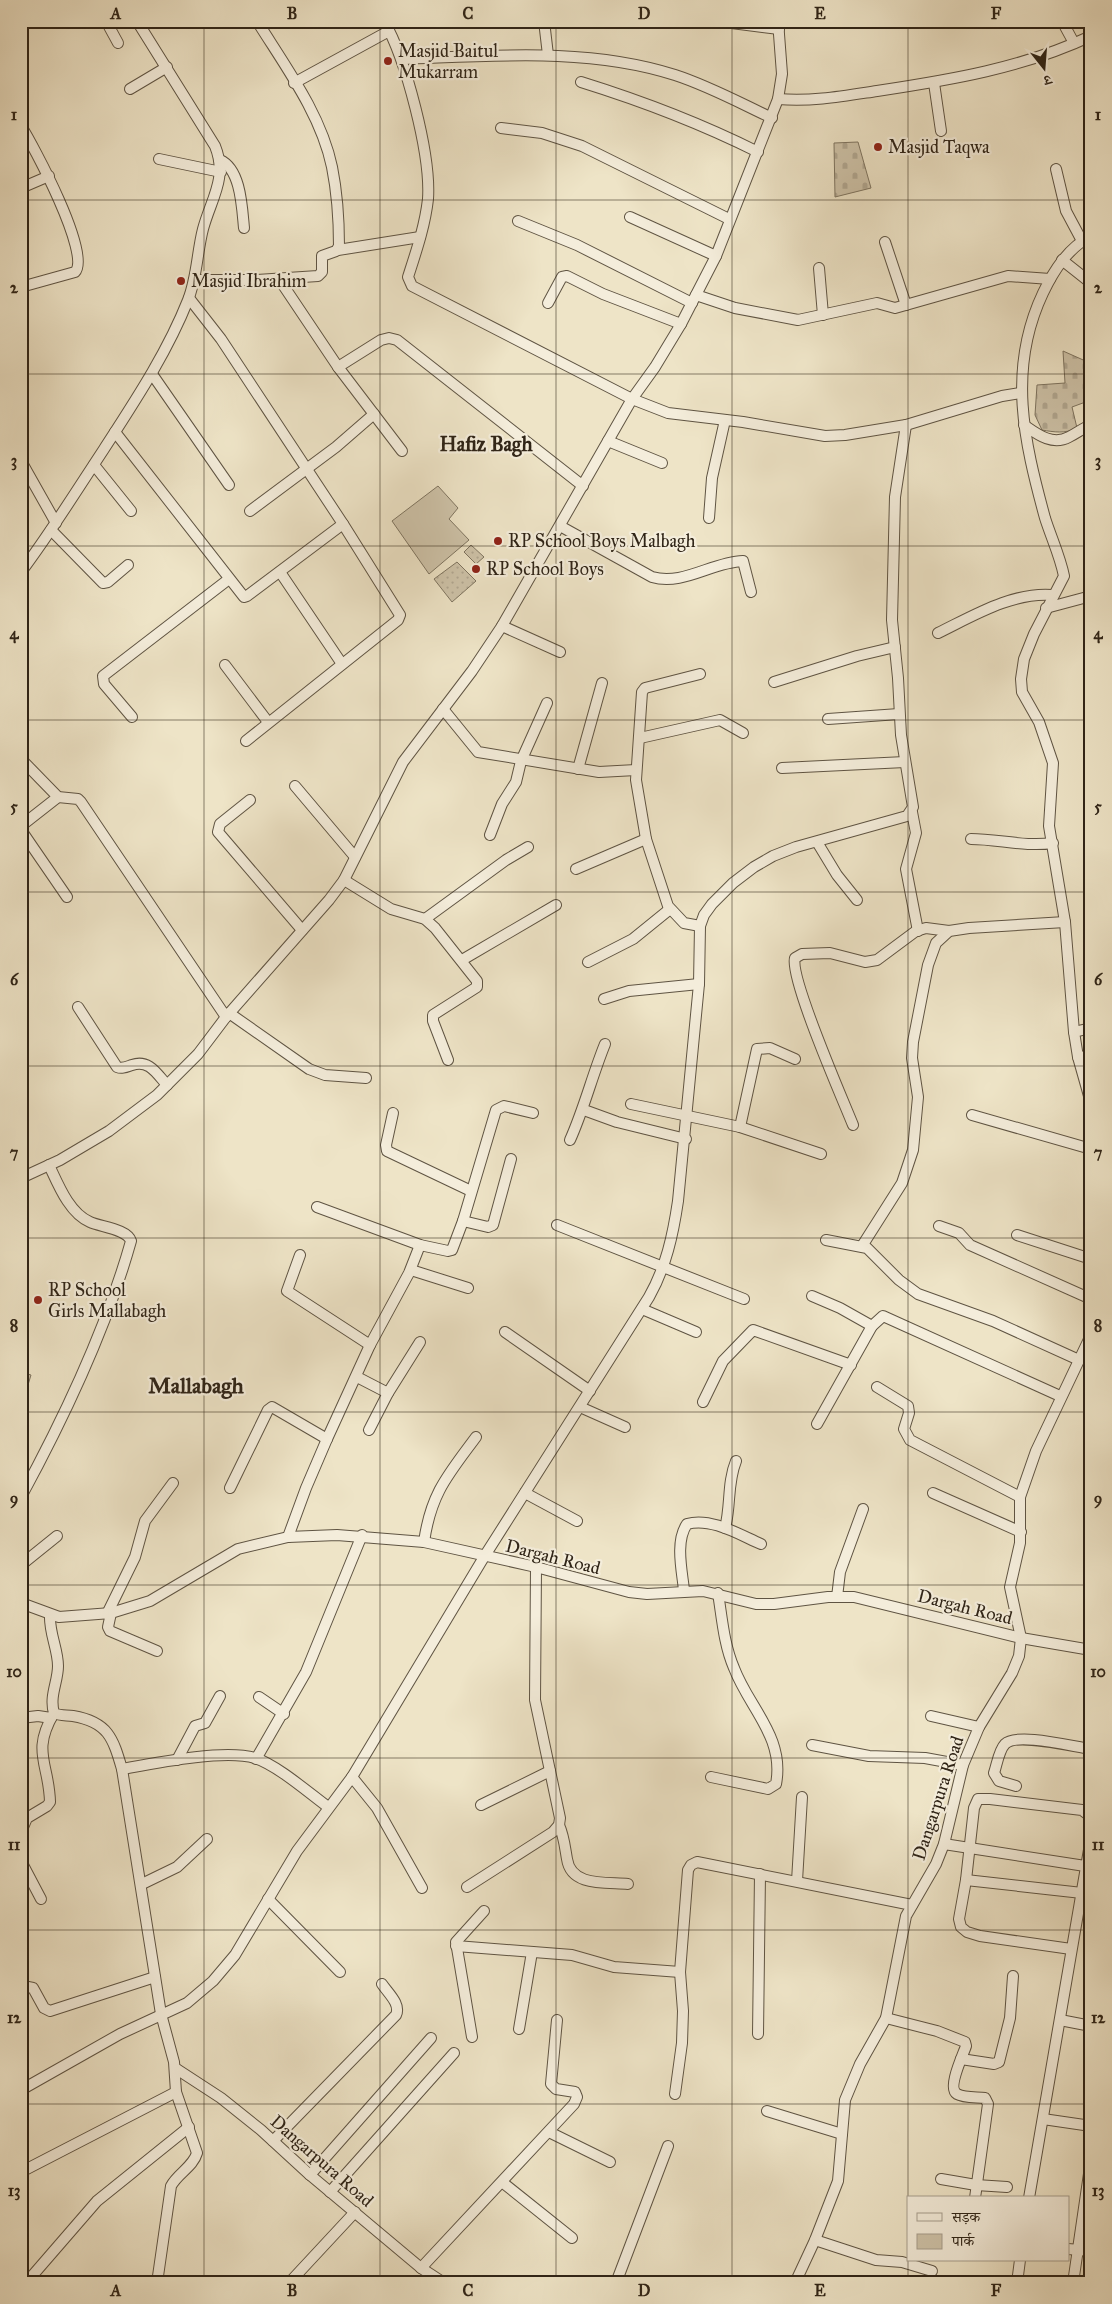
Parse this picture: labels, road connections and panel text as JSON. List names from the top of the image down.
{
  "streets": {
    "street": ["Dargah Road", "Dangarpura Road"]
  },
  "crossings": [
    ["Dargah Road", "Dangarpura Road"]
  ],
  "districts": ["Hafiz Bagh", "Mallabagh"],
  "places": [
    "Masjid Baitul Mukarram",
    "Masjid Taqwa",
    "Masjid Ibrahim",
    "RP School Boys Malbagh",
    "RP School Boys",
    "RP School Girls Mallabagh"
  ],
  "legend": ["सड़क", "पार्क"],
  "north": "bottom",
  "grid": {
    "columns": [
      "A",
      "B",
      "C",
      "D",
      "E",
      "F"
    ],
    "rows": [
      "1",
      "2",
      "3",
      "4",
      "5",
      "6",
      "7",
      "8",
      "9",
      "10",
      "11",
      "12",
      "13"
    ]
  }
}
